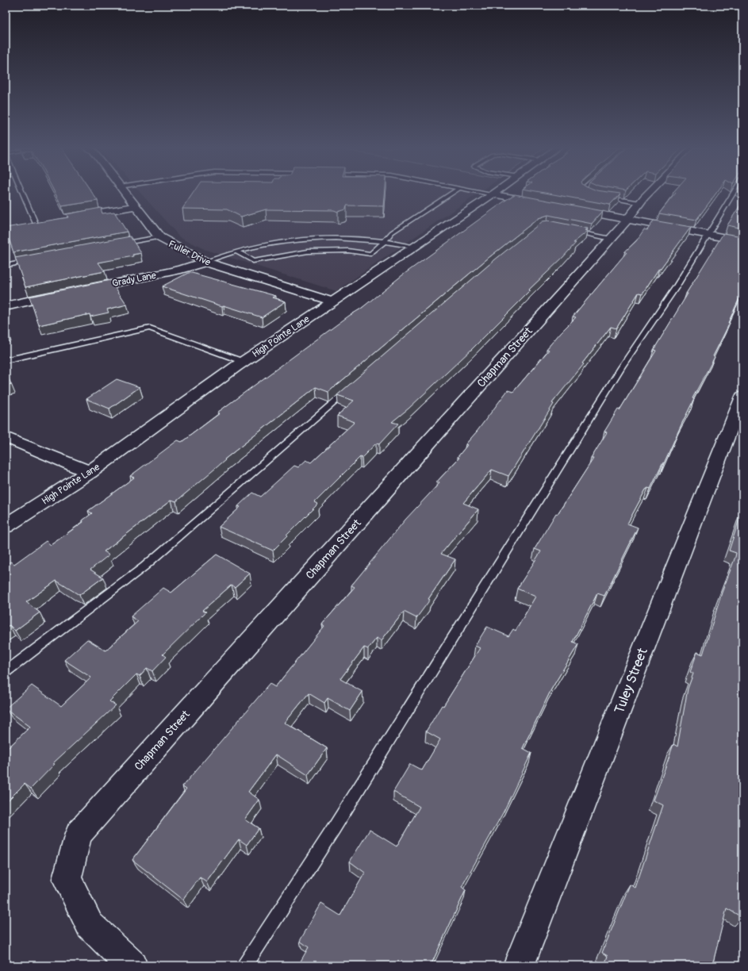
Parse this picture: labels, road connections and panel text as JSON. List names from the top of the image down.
{
  "streets": {
    "street": [
      "Fuller Drive",
      "Grady Lane",
      "High Pointe Lane",
      "Chapman Street",
      "Tuley Street"
    ]
  },
  "crossings": [
    ["Fuller Drive", "Grady Lane"],
    ["Fuller Drive", "High Pointe Lane"]
  ]
}
